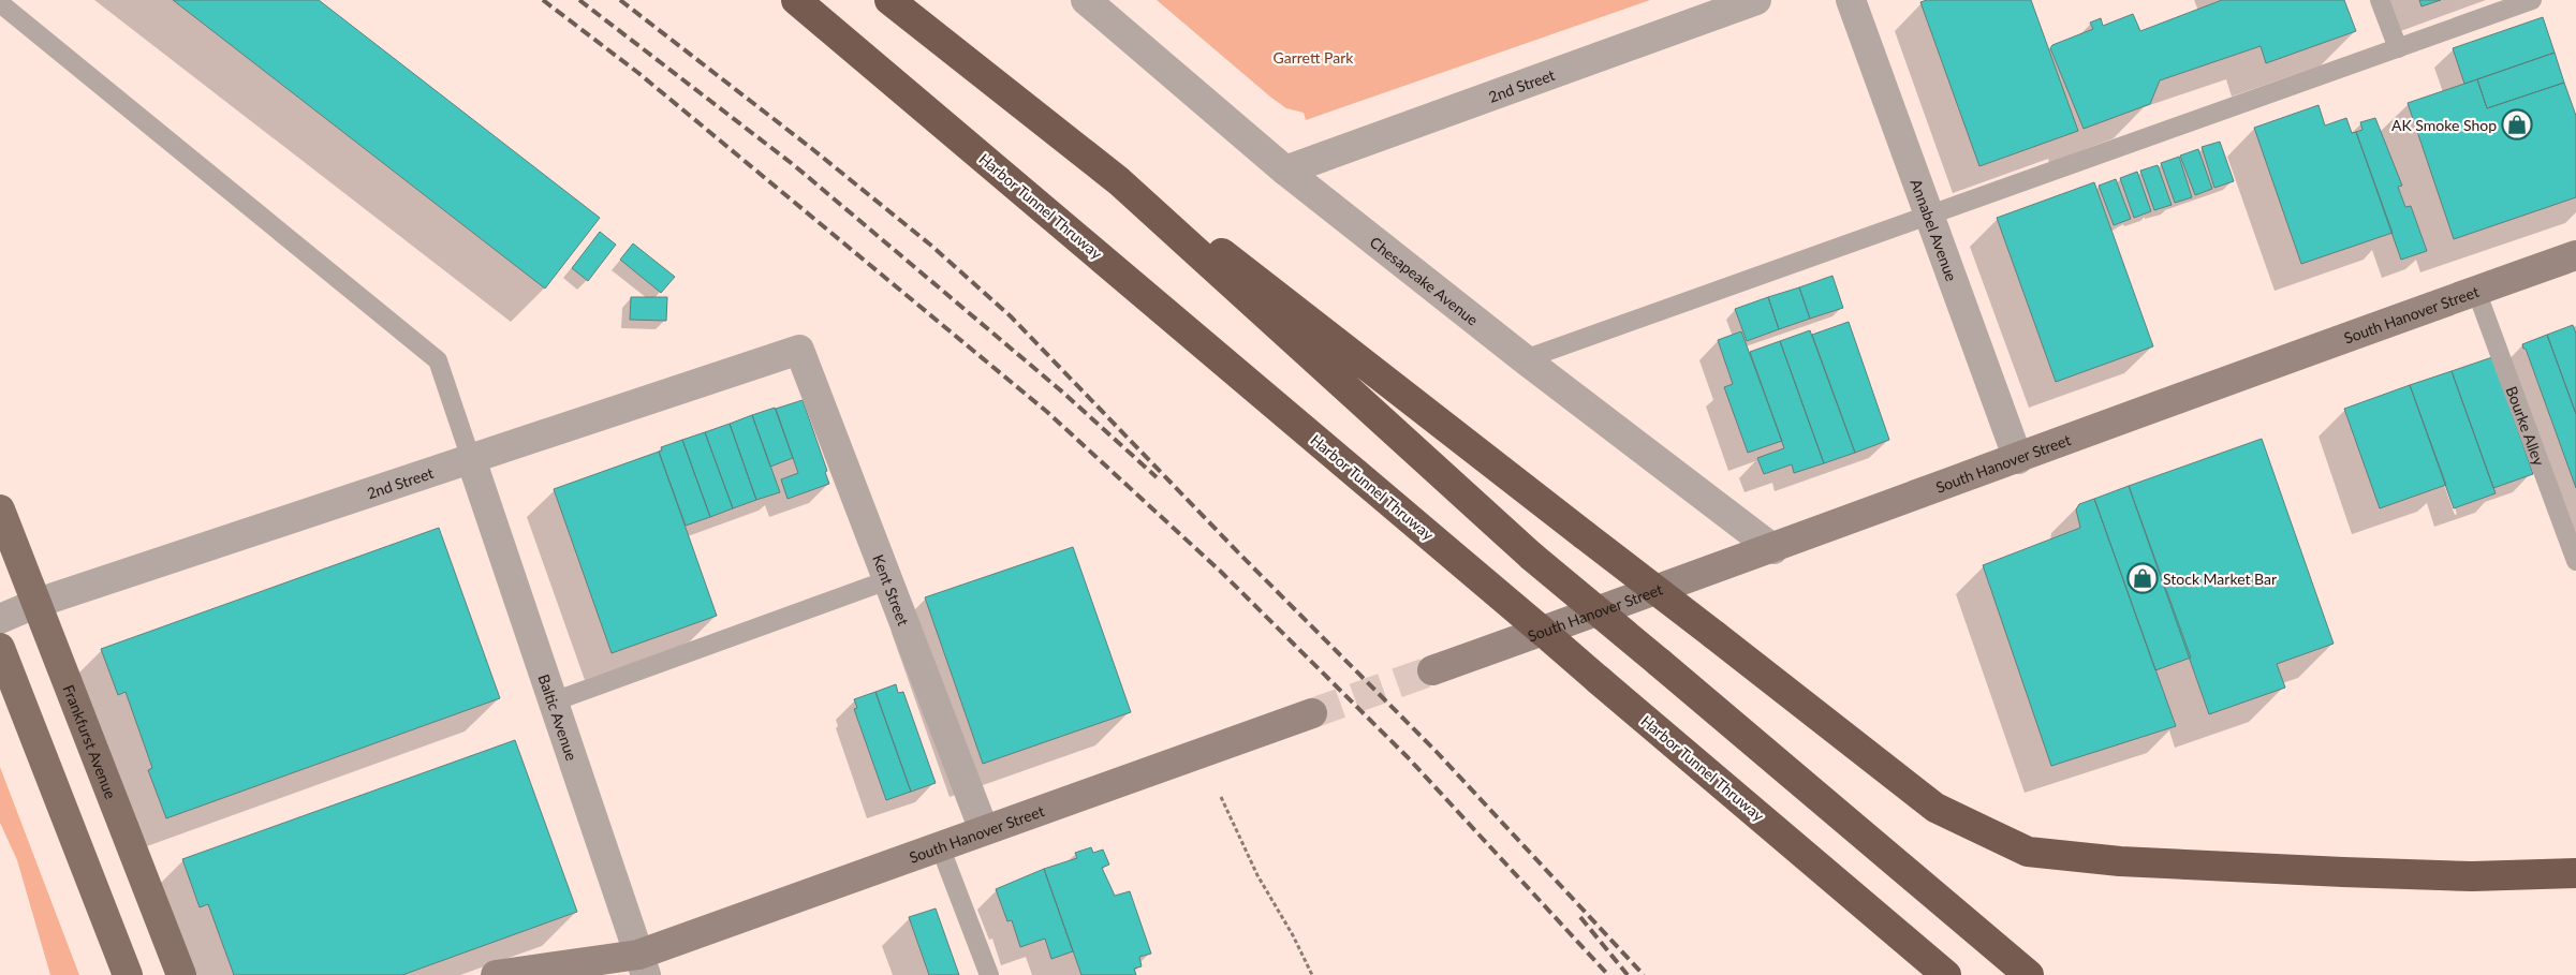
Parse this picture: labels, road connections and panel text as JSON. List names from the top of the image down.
{
  "streets": {
    "highway": ["Harbor Tunnel Thruway"],
    "main road": ["South Hanover Street", "Frankfurst Avenue"],
    "street": [
      "2nd Street",
      "Annabel Avenue",
      "Chesapeake Avenue",
      "Kent Street",
      "Baltic Avenue"
    ],
    "lane": ["Bourke Alley"]
  },
  "crossings": [
    ["2nd Street", "Chesapeake Avenue"],
    ["2nd Street", "Kent Street"],
    ["2nd Street", "Baltic Avenue"],
    ["2nd Street", "Frankfurst Avenue"],
    ["Annabel Avenue", "South Hanover Street"],
    ["Chesapeake Avenue", "South Hanover Street"],
    ["South Hanover Street", "Bourke Alley"],
    ["South Hanover Street", "Kent Street"],
    ["South Hanover Street", "Baltic Avenue"]
  ],
  "parks": ["Garrett Park"],
  "places": {
    "shop": ["AK Smoke Shop", "Stock Market Bar"]
  }
}
